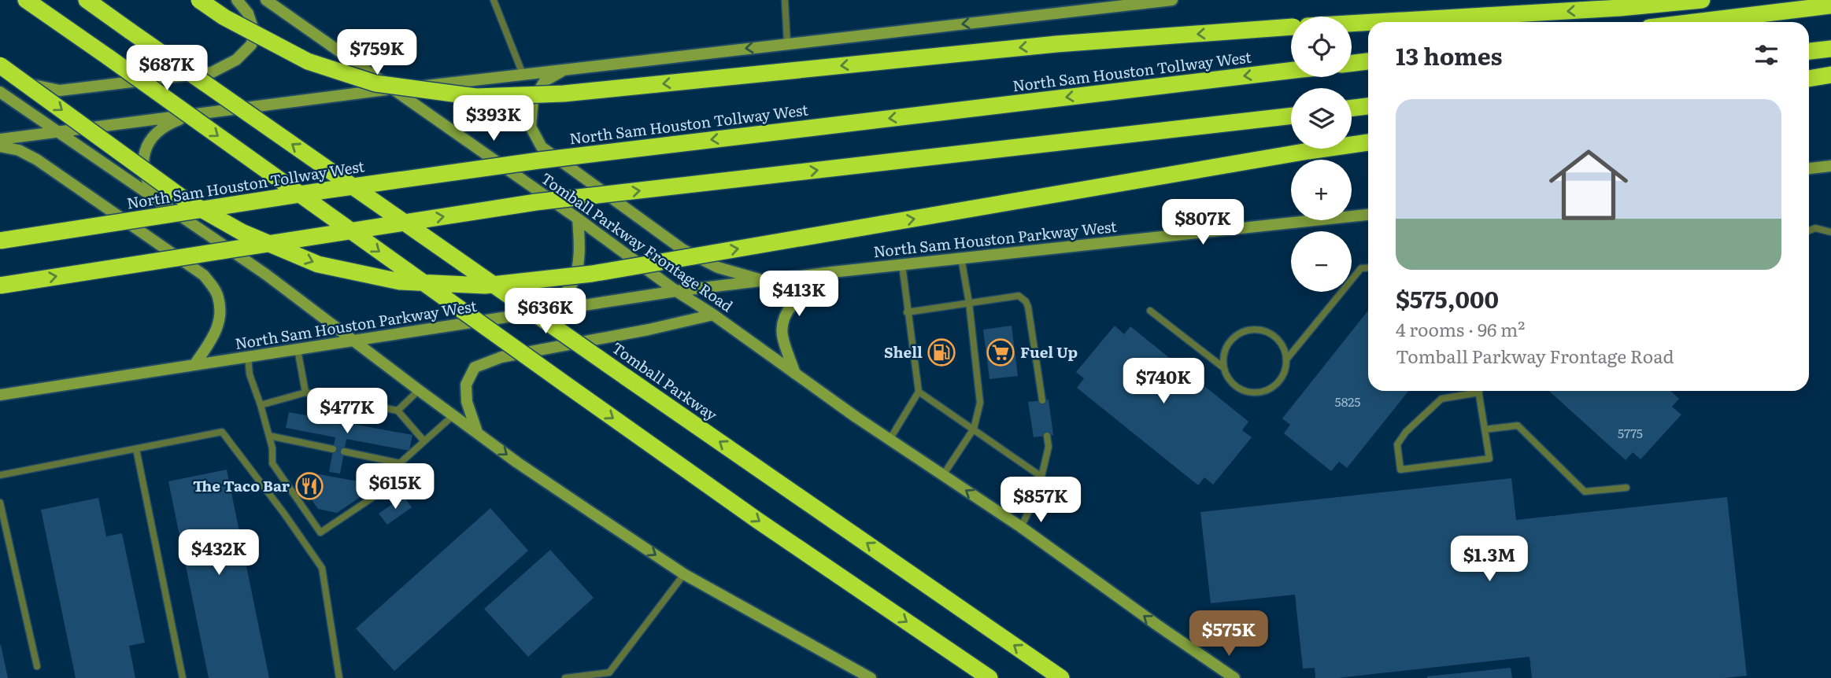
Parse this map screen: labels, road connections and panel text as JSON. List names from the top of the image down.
{
  "streets": {
    "highway": ["North Sam Houston Tollway West", "Tomball Parkway"],
    "main road": ["North Sam Houston Parkway West", "Tomball Parkway Frontage Road"]
  },
  "crossings": [
    ["North Sam Houston Parkway West", "Tomball Parkway Frontage Road"]
  ],
  "places": {
    "fuel station": ["Shell"],
    "supermarket": ["Fuel Up"],
    "restaurant": ["The Taco Bar"]
  },
  "house_numbers": ["5825", "5775"],
  "page": {
    "map_buttons": ["+", "−"],
    "heading": "13 homes",
    "price": [
      "$759K",
      "$687K",
      "$393K",
      "$807K",
      "$413K",
      "$636K",
      "$740K",
      "$477K",
      "$615K",
      "$857K",
      "$432K",
      "$1.3M",
      "$575K"
    ],
    "list": [
      {
        "name": "$575,000",
        "note": "4 rooms · 96 m² · Tomball Parkway Frontage Road"
      }
    ]
  }
}
